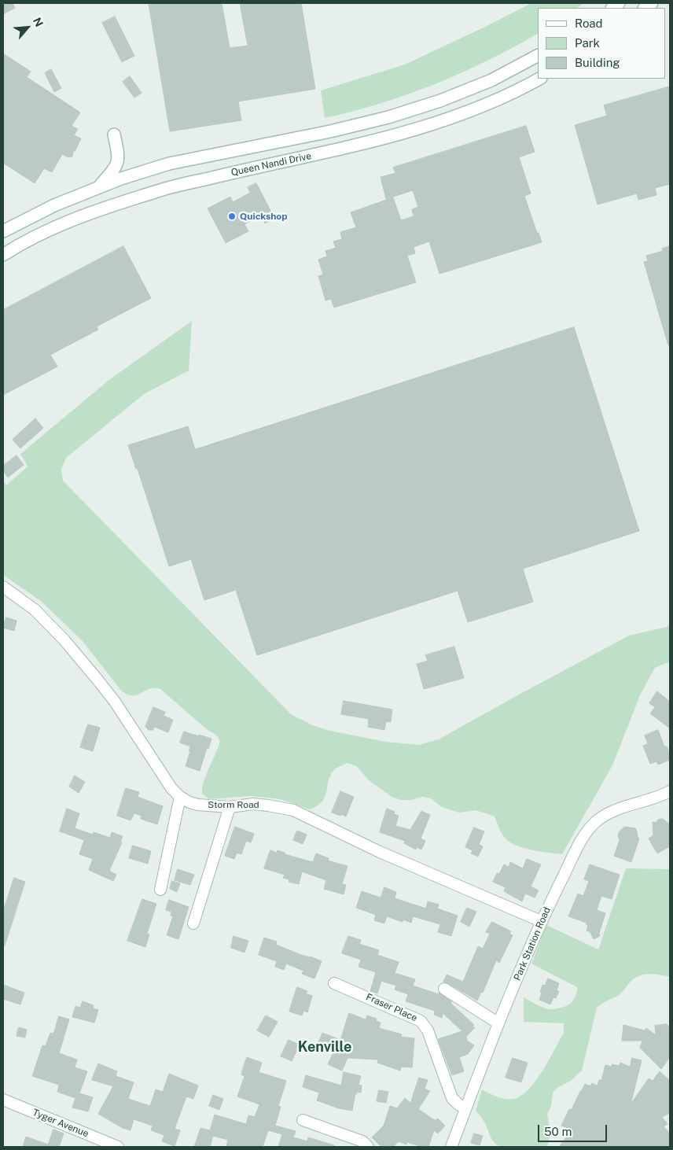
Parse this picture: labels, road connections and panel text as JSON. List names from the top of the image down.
{
  "streets": {
    "main road": ["Queen Nandi Drive"],
    "street": [
      "Storm Road",
      "Park Station Road",
      "Fraser Place",
      "Tyger Avenue"
    ]
  },
  "crossings": [
    ["Storm Road", "Park Station Road"],
    ["Park Station Road", "Fraser Place"]
  ],
  "districts": ["Kenville"],
  "places": ["Quickshop"],
  "legend": ["Road", "Park", "Building"],
  "scale_bar": "50 m",
  "north": "top right"
}
